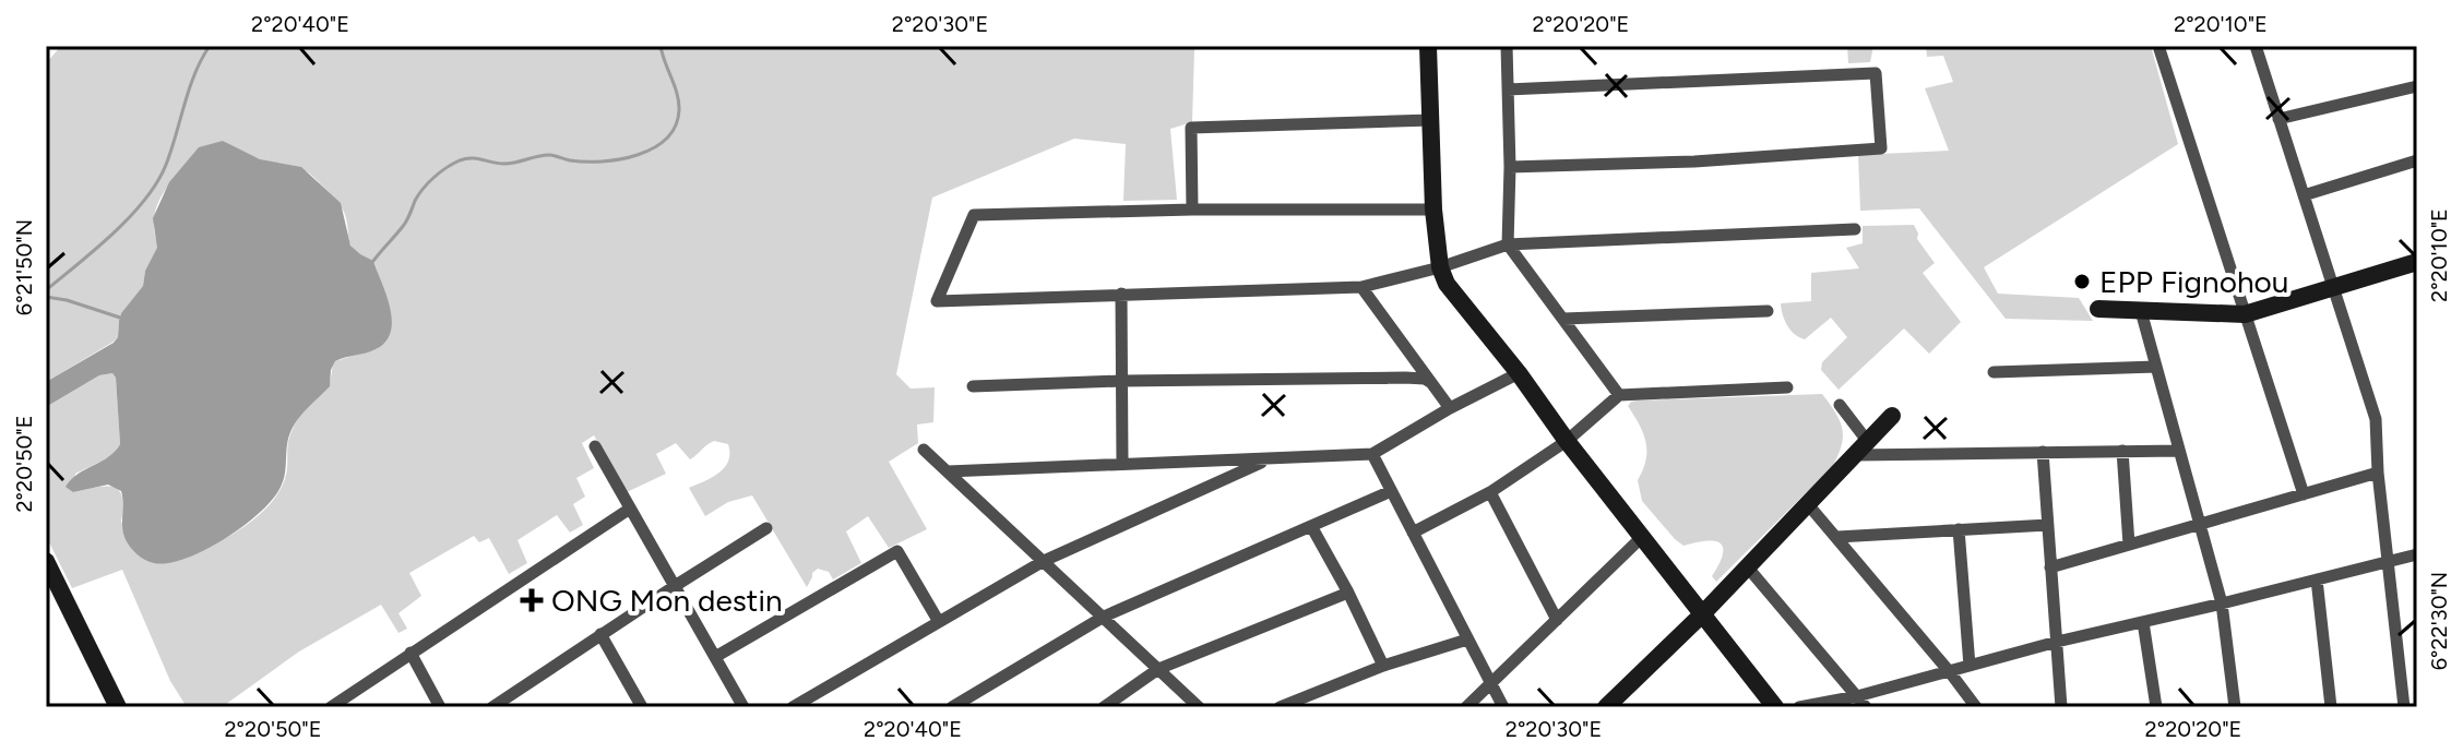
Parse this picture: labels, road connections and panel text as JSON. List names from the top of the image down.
{
  "places": {
    "other": ["EPP Fignohou"],
    "health": ["ONG Mon destin"]
  },
  "coordinates": [
    "2°20'40\"E",
    "2°20'30\"E",
    "2°20'20\"E",
    "2°20'10\"E",
    "6°21'50\"N",
    "2°20'50\"E",
    "6°22'30\"N"
  ]
}
